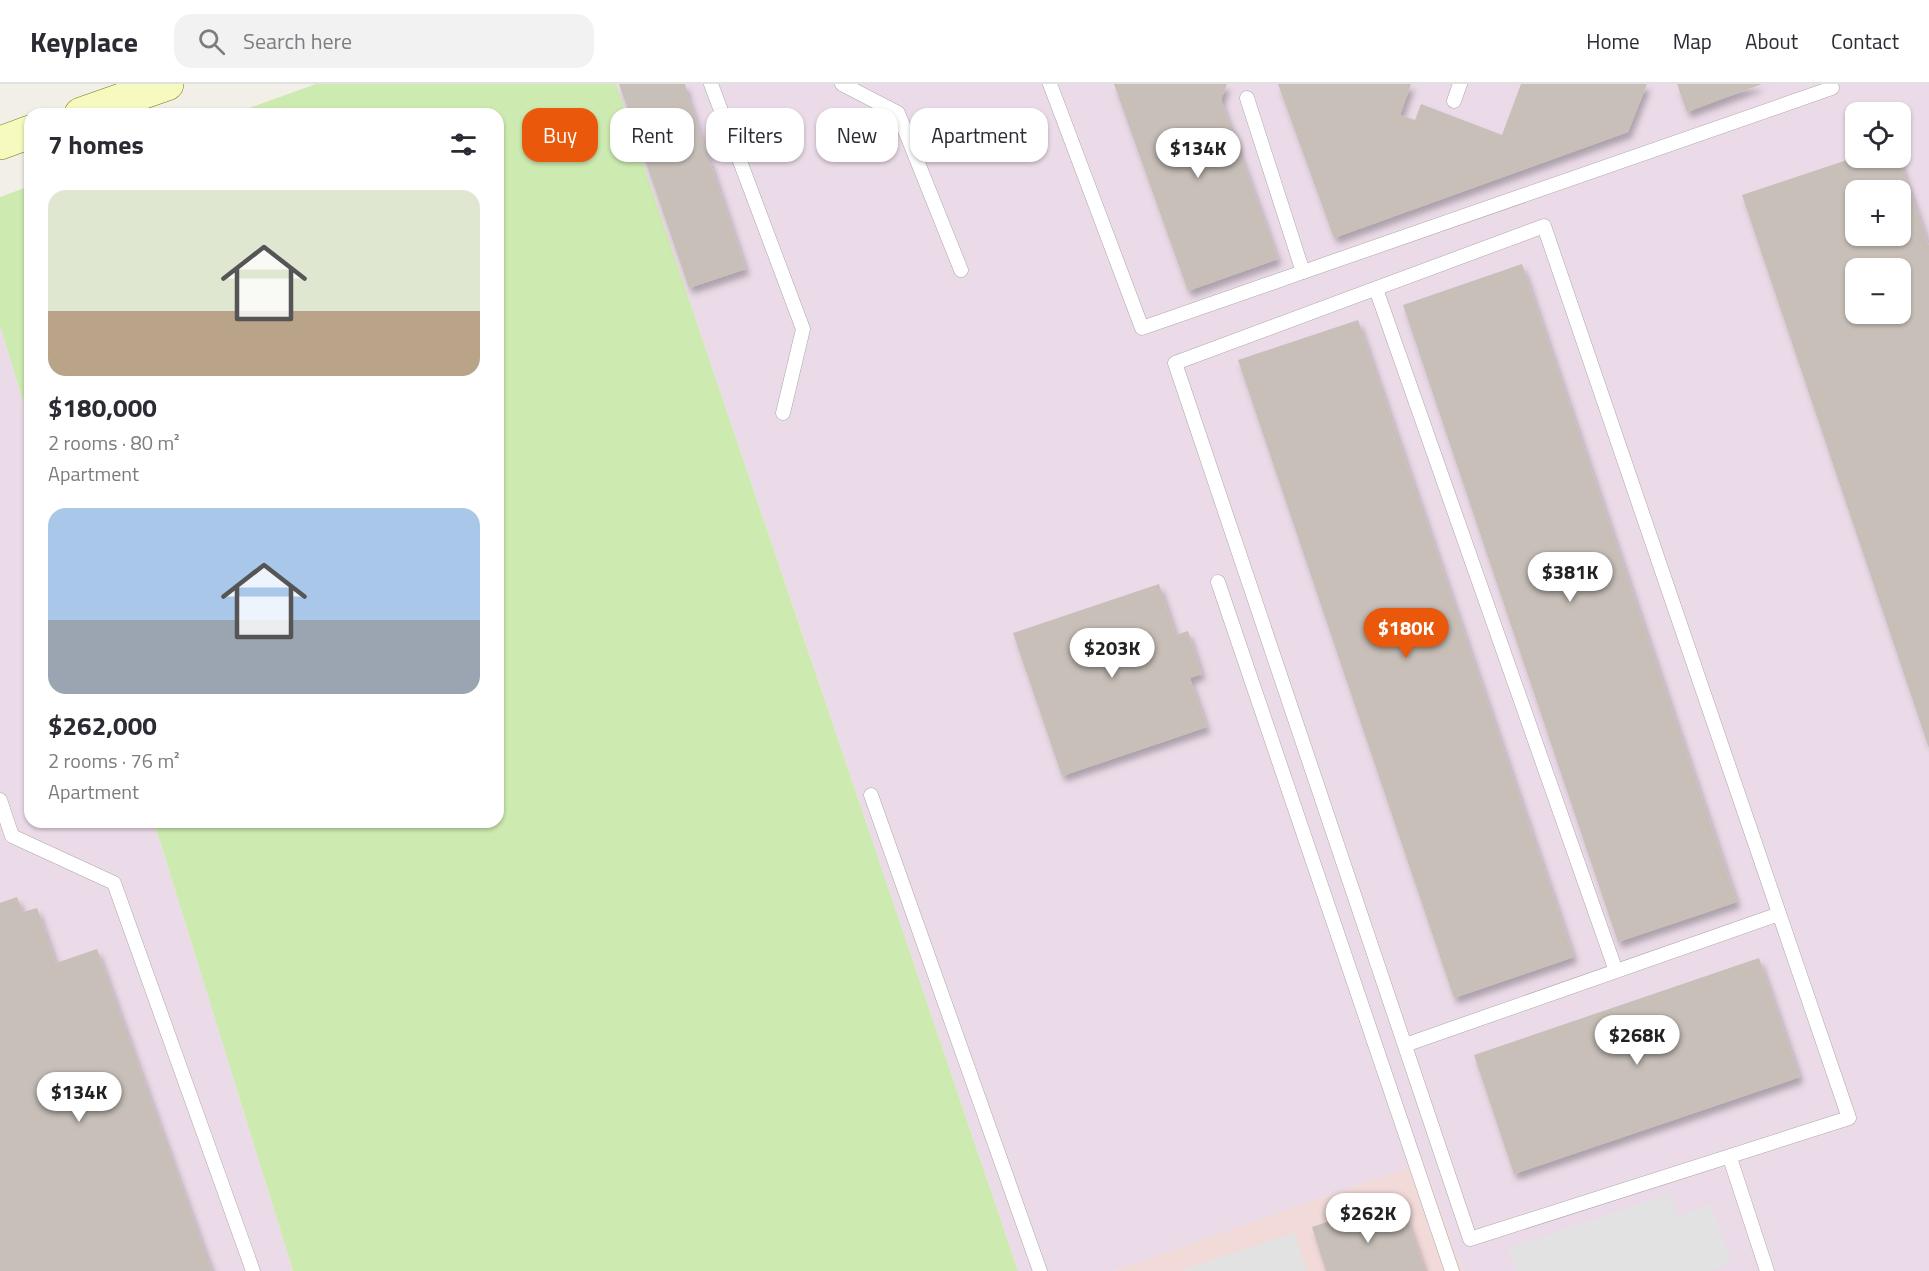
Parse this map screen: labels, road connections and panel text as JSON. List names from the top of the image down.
{
  "page": {
    "header": "Keyplace",
    "search": "Search here",
    "nav": [
      "Home",
      "Map",
      "About",
      "Contact"
    ],
    "map_buttons": ["+", "−"],
    "chip": [
      "Buy",
      "Rent",
      "Filters",
      "New",
      "Apartment"
    ],
    "heading": "7 homes",
    "price": [
      "$134K",
      "$381K",
      "$180K",
      "$203K",
      "$268K",
      "$134K",
      "$262K"
    ],
    "list": [
      {
        "name": "$180,000",
        "note": "2 rooms · 80 m² · Apartment"
      },
      {
        "name": "$262,000",
        "note": "2 rooms · 76 m² · Apartment"
      }
    ]
  }
}
